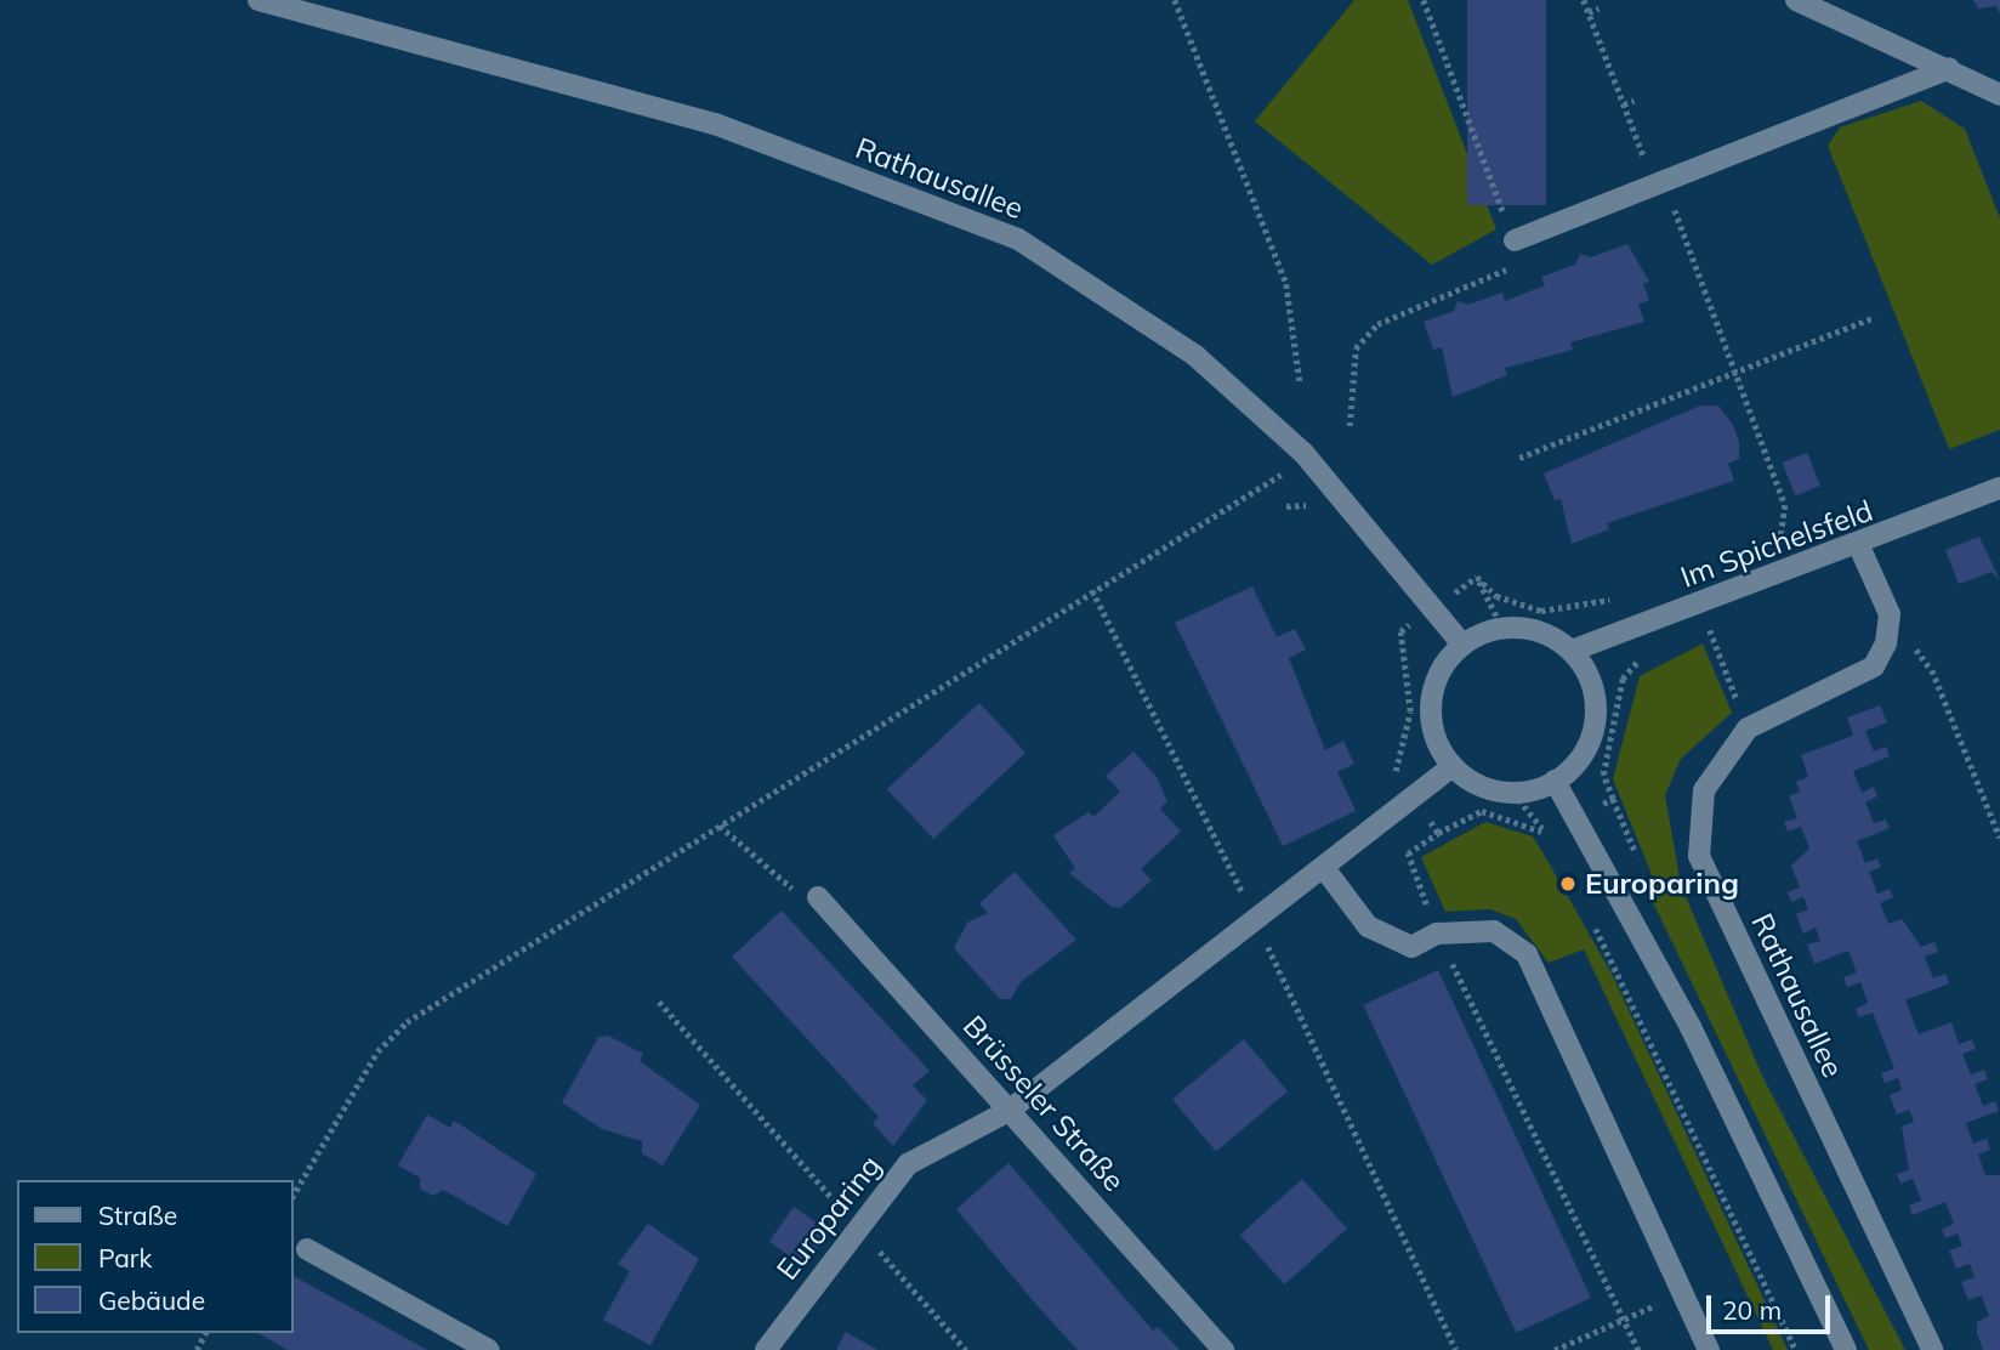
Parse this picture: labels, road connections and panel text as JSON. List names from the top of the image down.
{
  "streets": {
    "street": [
      "Rathausallee",
      "Im Spichelsfeld",
      "Brüsseler Straße",
      "Europaring"
    ]
  },
  "crossings": [
    ["Rathausallee", "Im Spichelsfeld"],
    ["Rathausallee", "Europaring"],
    ["Im Spichelsfeld", "Europaring"],
    ["Brüsseler Straße", "Europaring"]
  ],
  "places": ["Europaring"],
  "legend": ["Straße", "Park", "Gebäude"],
  "scale_bar": "20 m"
}
